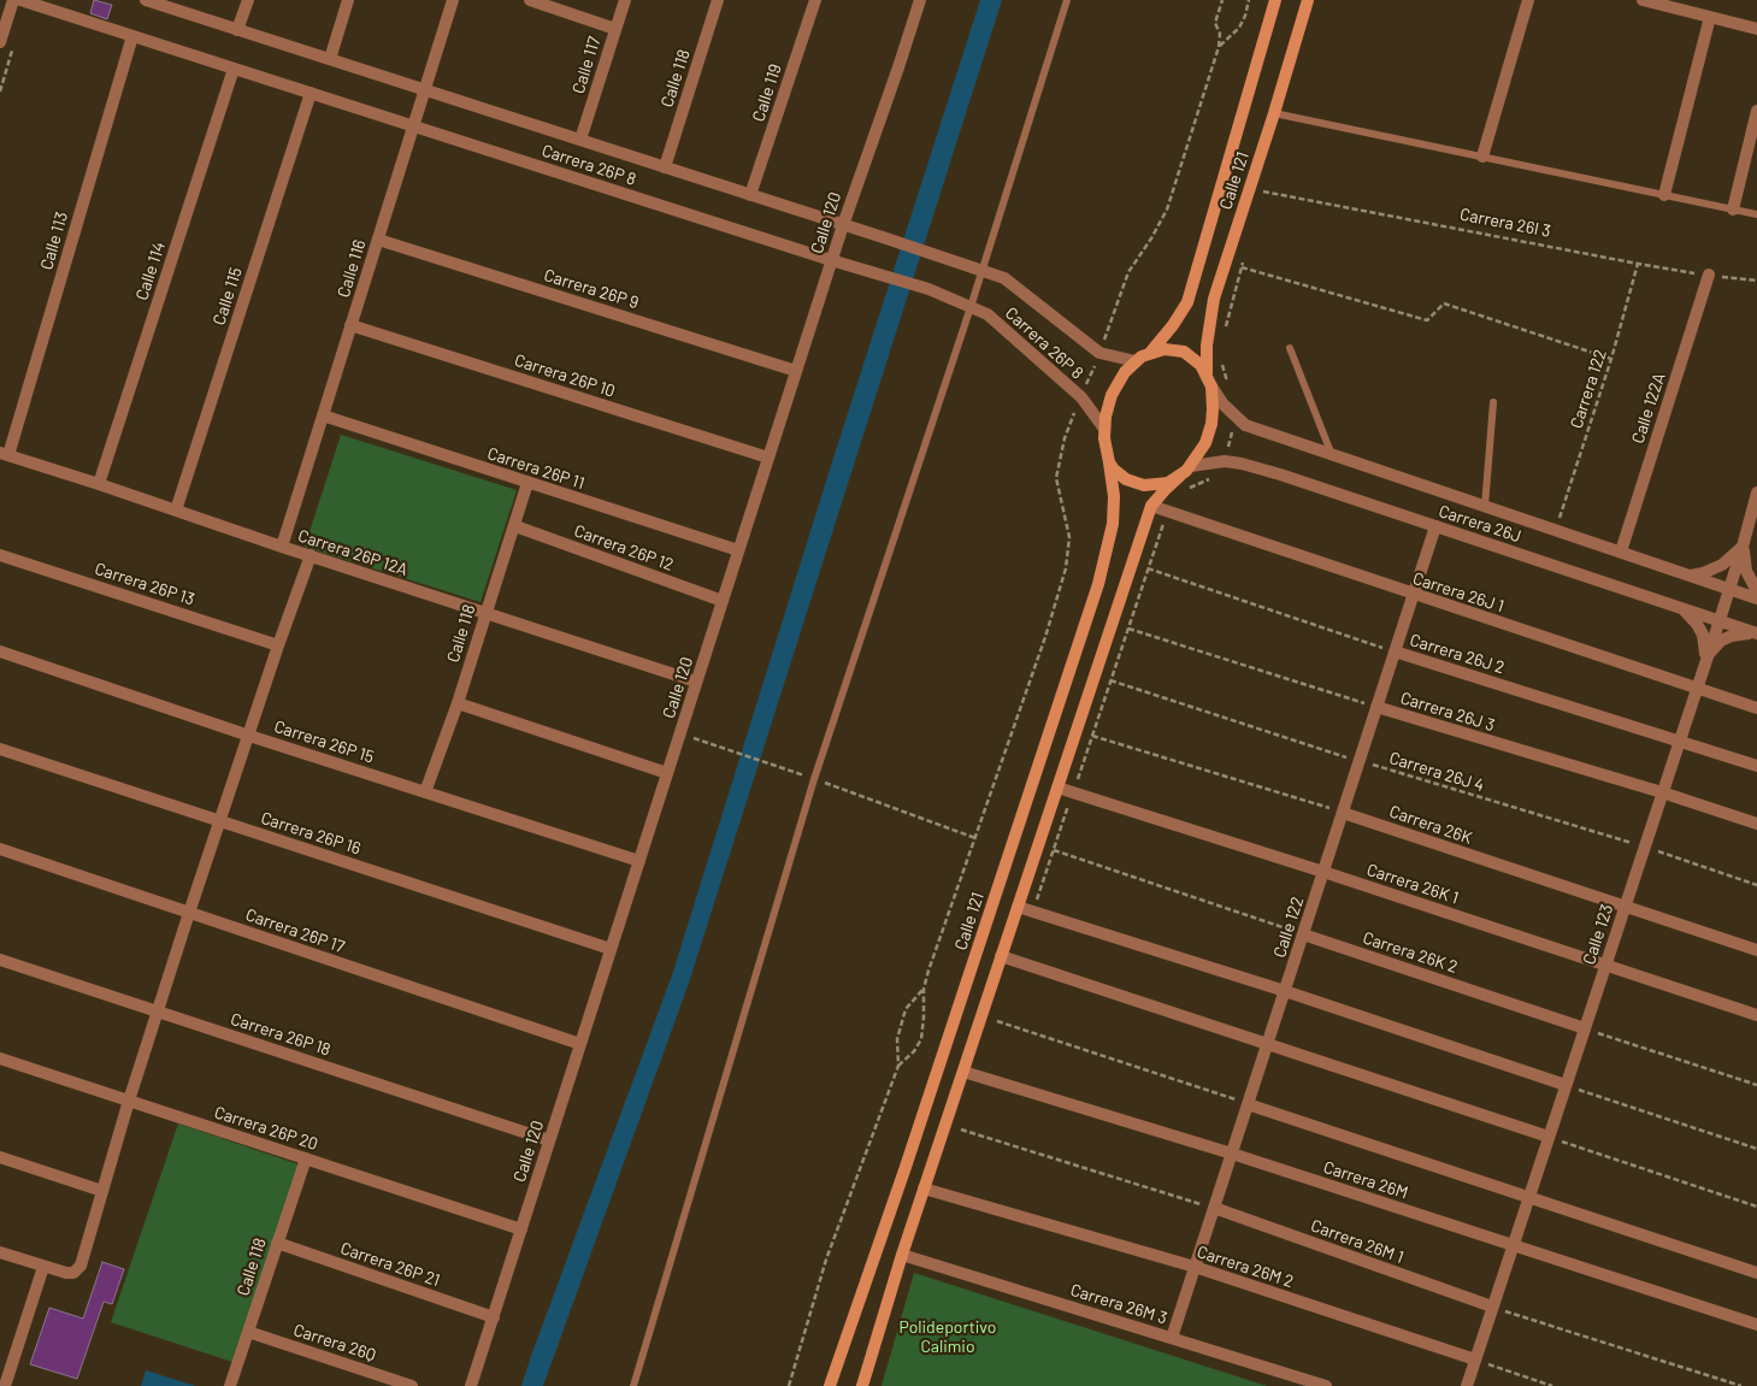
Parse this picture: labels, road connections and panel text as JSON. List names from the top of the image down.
{
  "streets": {
    "main road": ["Calle 121"],
    "street": [
      "Calle 117",
      "Calle 118",
      "Calle 119",
      "Carrera 26P 8",
      "Calle 120",
      "Calle 113",
      "Calle 116",
      "Calle 114",
      "Carrera 26P 9",
      "Calle 115",
      "Carrera 26P 10",
      "Calle 122A",
      "Carrera 26P 11",
      "Carrera 26J",
      "Carrera 26P 12",
      "Carrera 26P 12A",
      "Carrera 26P 13",
      "Carrera 26J 1",
      "Carrera 26J 2",
      "Carrera 26J 3",
      "Carrera 26P 15",
      "Carrera 26K",
      "Carrera 26P 16",
      "Carrera 26K 1",
      "Calle 122",
      "Carrera 26P 17",
      "Calle 123",
      "Carrera 26K 2",
      "Carrera 26P 18",
      "Carrera 26P 20",
      "Carrera 26M",
      "Carrera 26M 1",
      "Carrera 26P 21",
      "Carrera 26M 2",
      "Carrera 26M 3",
      "Carrera 26Q"
    ],
    "path": ["Carrera 26I 3", "Carrera 122", "Carrera 26J 4"]
  },
  "crossings": [
    ["Calle 117", "Carrera 26P 8"],
    ["Calle 118", "Carrera 26P 8"],
    ["Calle 118", "Carrera 26P 11"],
    ["Calle 118", "Carrera 26P 12"],
    ["Calle 118", "Carrera 26P 12A"],
    ["Calle 118", "Carrera 26P 15"],
    ["Calle 118", "Carrera 26P 20"],
    ["Calle 118", "Carrera 26P 21"],
    ["Calle 118", "Carrera 26Q"],
    ["Calle 119", "Carrera 26P 8"],
    ["Carrera 26P 8", "Calle 121"],
    ["Carrera 26P 8", "Calle 120"],
    ["Carrera 26P 8", "Calle 113"],
    ["Carrera 26P 8", "Calle 116"],
    ["Carrera 26P 8", "Calle 114"],
    ["Carrera 26P 8", "Calle 115"],
    ["Carrera 26P 8", "Carrera 26J"],
    ["Calle 121", "Carrera 26I 3"],
    ["Calle 121", "Carrera 26J"],
    ["Calle 120", "Carrera 26P 9"],
    ["Calle 120", "Carrera 26P 10"],
    ["Calle 120", "Carrera 26P 11"],
    ["Calle 120", "Carrera 26P 12"],
    ["Calle 120", "Carrera 26P 12A"],
    ["Calle 120", "Carrera 26P 15"],
    ["Calle 120", "Carrera 26P 16"],
    ["Calle 120", "Carrera 26P 17"],
    ["Calle 120", "Carrera 26P 18"],
    ["Calle 120", "Carrera 26P 20"],
    ["Calle 120", "Carrera 26P 21"],
    ["Carrera 26I 3", "Carrera 122"],
    ["Carrera 26I 3", "Calle 122A"],
    ["Calle 113", "Carrera 26P 12A"],
    ["Calle 116", "Carrera 26P 9"],
    ["Calle 116", "Carrera 26P 10"],
    ["Calle 116", "Carrera 26P 11"],
    ["Calle 116", "Carrera 26P 12A"],
    ["Calle 114", "Carrera 26P 12A"],
    ["Calle 115", "Carrera 26P 12A"],
    ["Calle 122A", "Carrera 26J"],
    ["Carrera 26J", "Calle 122"],
    ["Carrera 26J", "Calle 123"],
    ["Carrera 26J 1", "Calle 122"],
    ["Carrera 26J 1", "Calle 123"],
    ["Carrera 26J 2", "Calle 122"],
    ["Carrera 26J 2", "Calle 123"],
    ["Carrera 26J 3", "Calle 122"],
    ["Carrera 26J 3", "Calle 123"],
    ["Carrera 26J 4", "Calle 122"],
    ["Carrera 26J 4", "Calle 123"],
    ["Carrera 26K", "Calle 122"],
    ["Carrera 26K", "Calle 123"],
    ["Carrera 26K 1", "Calle 122"],
    ["Carrera 26K 1", "Calle 123"],
    ["Calle 122", "Carrera 26K 2"],
    ["Calle 122", "Carrera 26M"],
    ["Calle 122", "Carrera 26M 1"],
    ["Calle 122", "Carrera 26M 2"],
    ["Calle 122", "Carrera 26M 3"],
    ["Calle 123", "Carrera 26K 2"],
    ["Calle 123", "Carrera 26M"],
    ["Calle 123", "Carrera 26M 1"],
    ["Calle 123", "Carrera 26M 2"]
  ],
  "parks": ["Polideportivo Calimio"]
}
